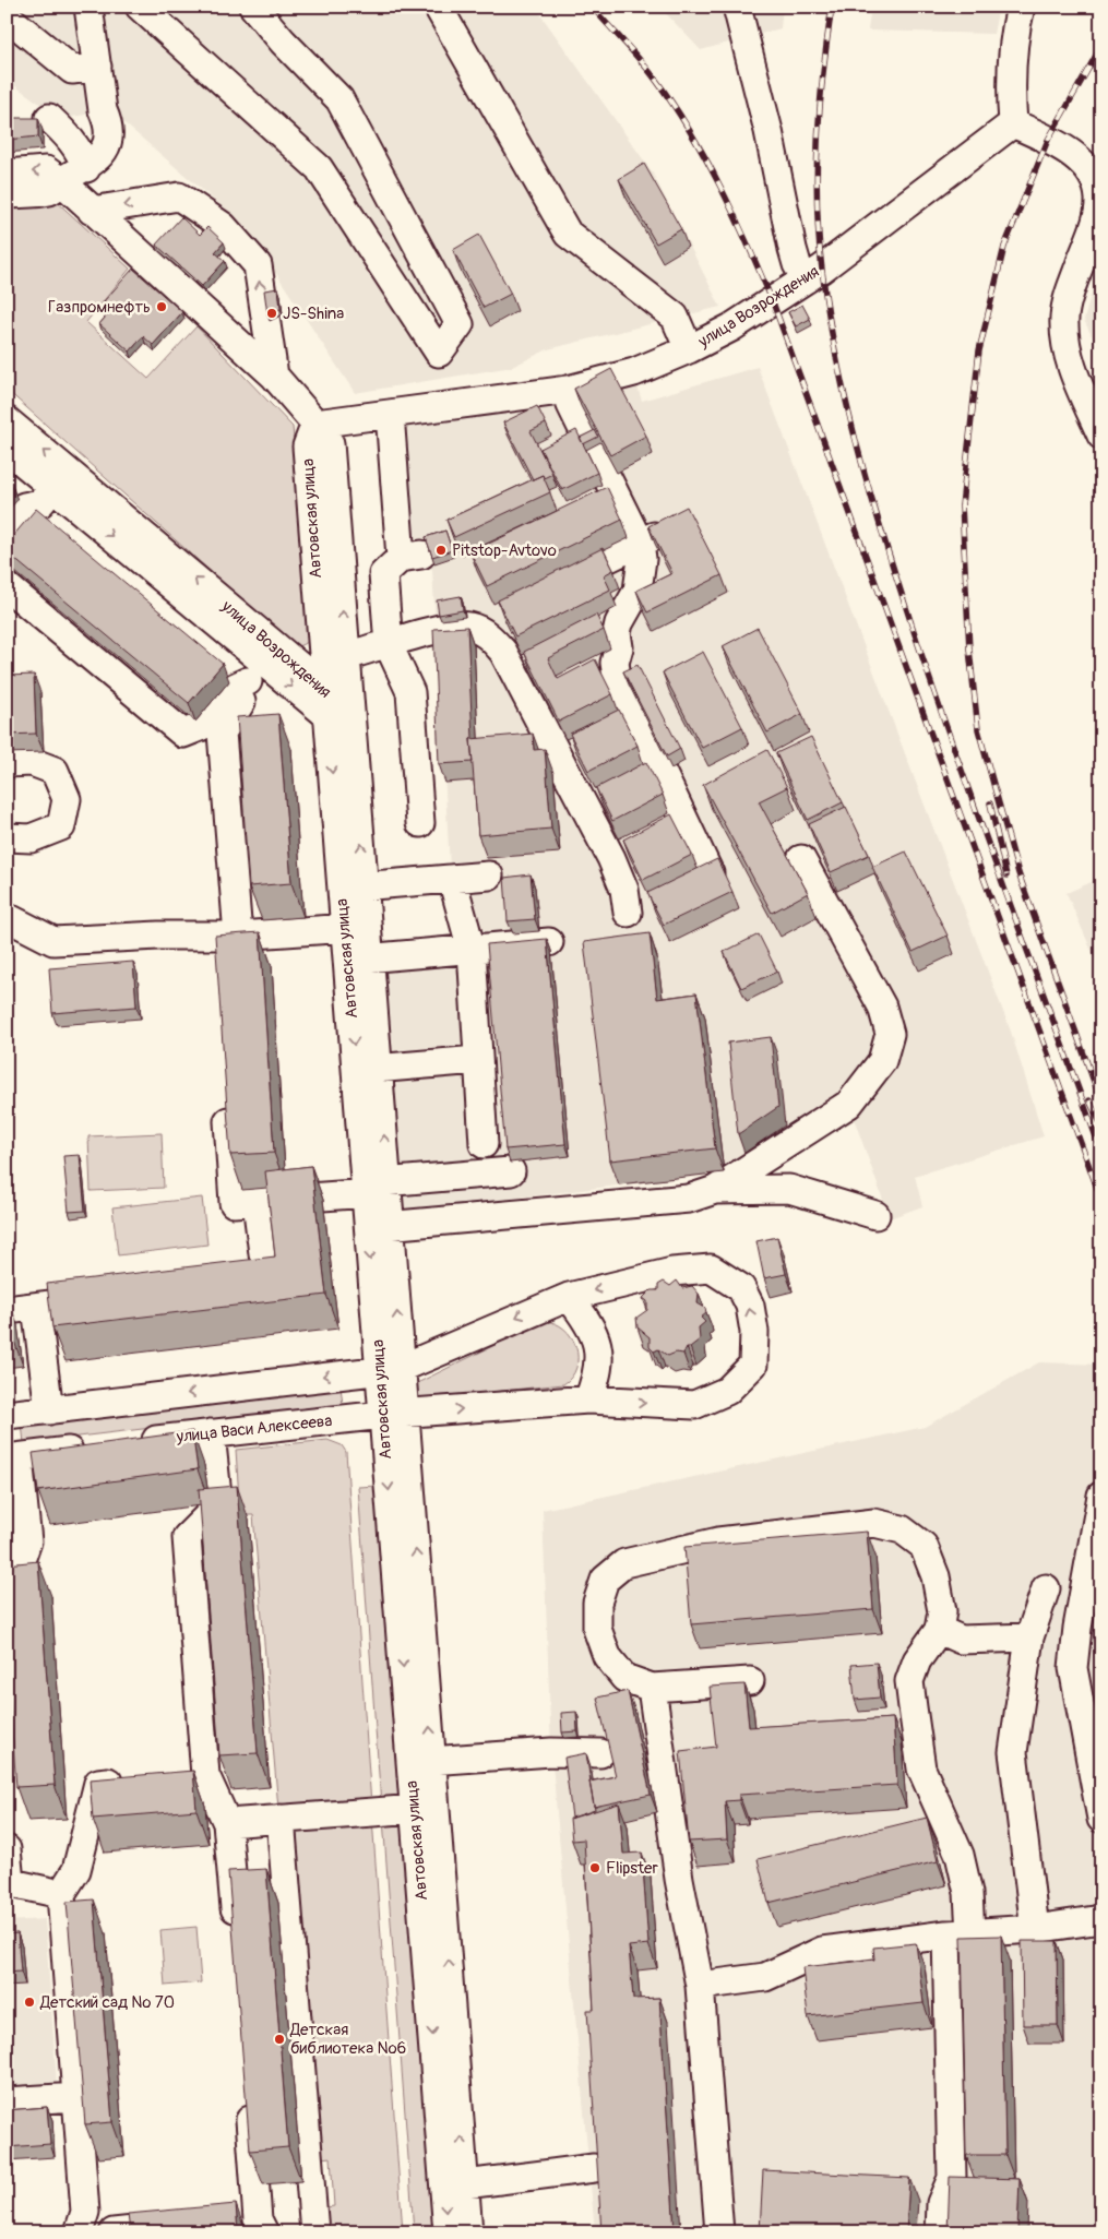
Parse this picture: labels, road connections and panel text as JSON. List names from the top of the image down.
{
  "streets": {
    "street": ["улица Возрождения", "Автовская улица", "улица Васи Алексеева"]
  },
  "crossings": [
    ["улица Возрождения", "Автовская улица"],
    ["Автовская улица", "улица Васи Алексеева"]
  ],
  "places": [
    "Газпромнефть",
    "JS-Shina",
    "Pitstop-Avtovo",
    "Flipster",
    "Детский сад № 70",
    "Детская библиотека №6"
  ]
}
